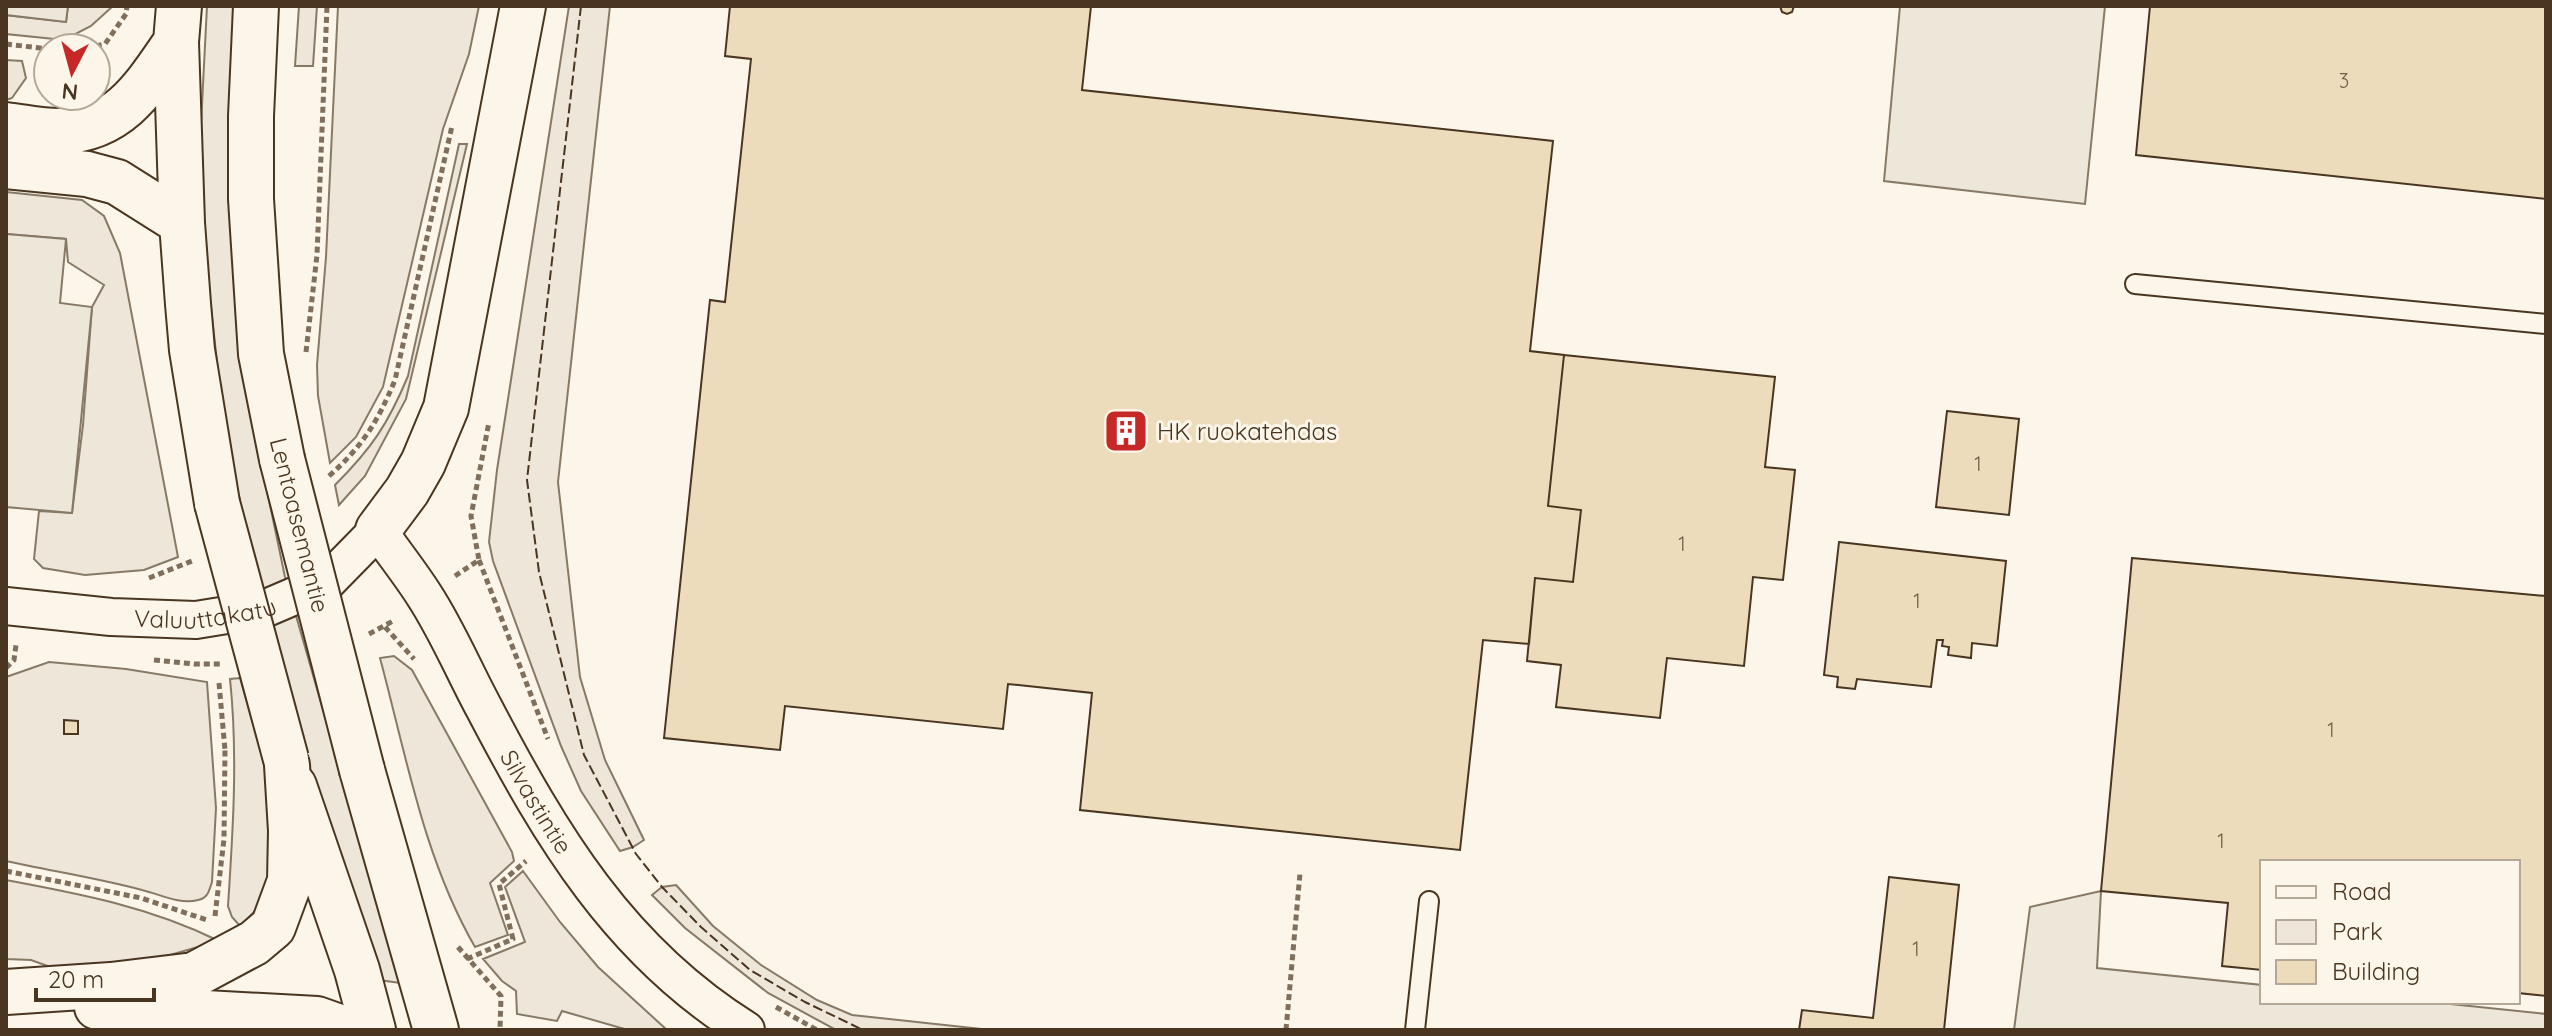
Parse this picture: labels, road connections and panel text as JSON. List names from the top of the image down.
{
  "streets": {
    "main road": ["Lentoasemantie"],
    "street": ["Valuuttakatu", "Silvastintie"]
  },
  "crossings": [
    ["Valuuttakatu", "Silvastintie"]
  ],
  "places": {
    "building": ["HK ruokatehdas"]
  },
  "house_numbers": [
    "3",
    "1",
    "1",
    "1",
    "1",
    "1",
    "1"
  ],
  "legend": ["Road", "Park", "Building"],
  "scale_bar": "20 m",
  "north": "bottom"
}
